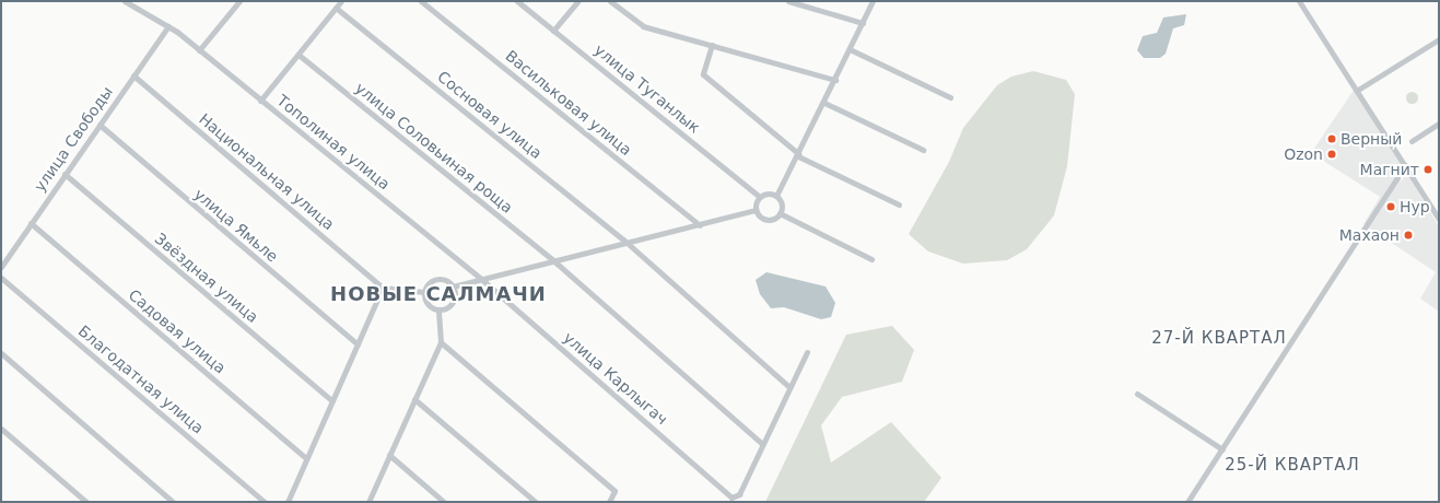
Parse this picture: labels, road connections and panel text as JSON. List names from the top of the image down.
{
  "streets": {
    "street": [
      "улица Туганлык",
      "Васильковая улица",
      "Сосновая улица",
      "улица Свободы",
      "Тополиная улица",
      "улица Соловьиная роща",
      "Национальная улица",
      "улица Ямьле",
      "Звёздная улица",
      "Садовая улица",
      "улица Карлыгач",
      "Благодатная улица"
    ]
  },
  "crossings": [
    ["улица Свободы", "Тополиная улица"],
    ["улица Свободы", "Национальная улица"],
    ["улица Свободы", "улица Ямьле"],
    ["улица Свободы", "Звёздная улица"],
    ["улица Свободы", "Садовая улица"],
    ["Тополиная улица", "улица Карлыгач"],
    ["улица Соловьиная роща", "улица Карлыгач"]
  ],
  "districts": ["НОВЫЕ САЛМАЧИ", "27-Й КВАРТАЛ", "25-Й КВАРТАЛ"],
  "places": [
    "Верный",
    "Ozon",
    "Магнит",
    "Нур",
    "Махаон"
  ]
}
